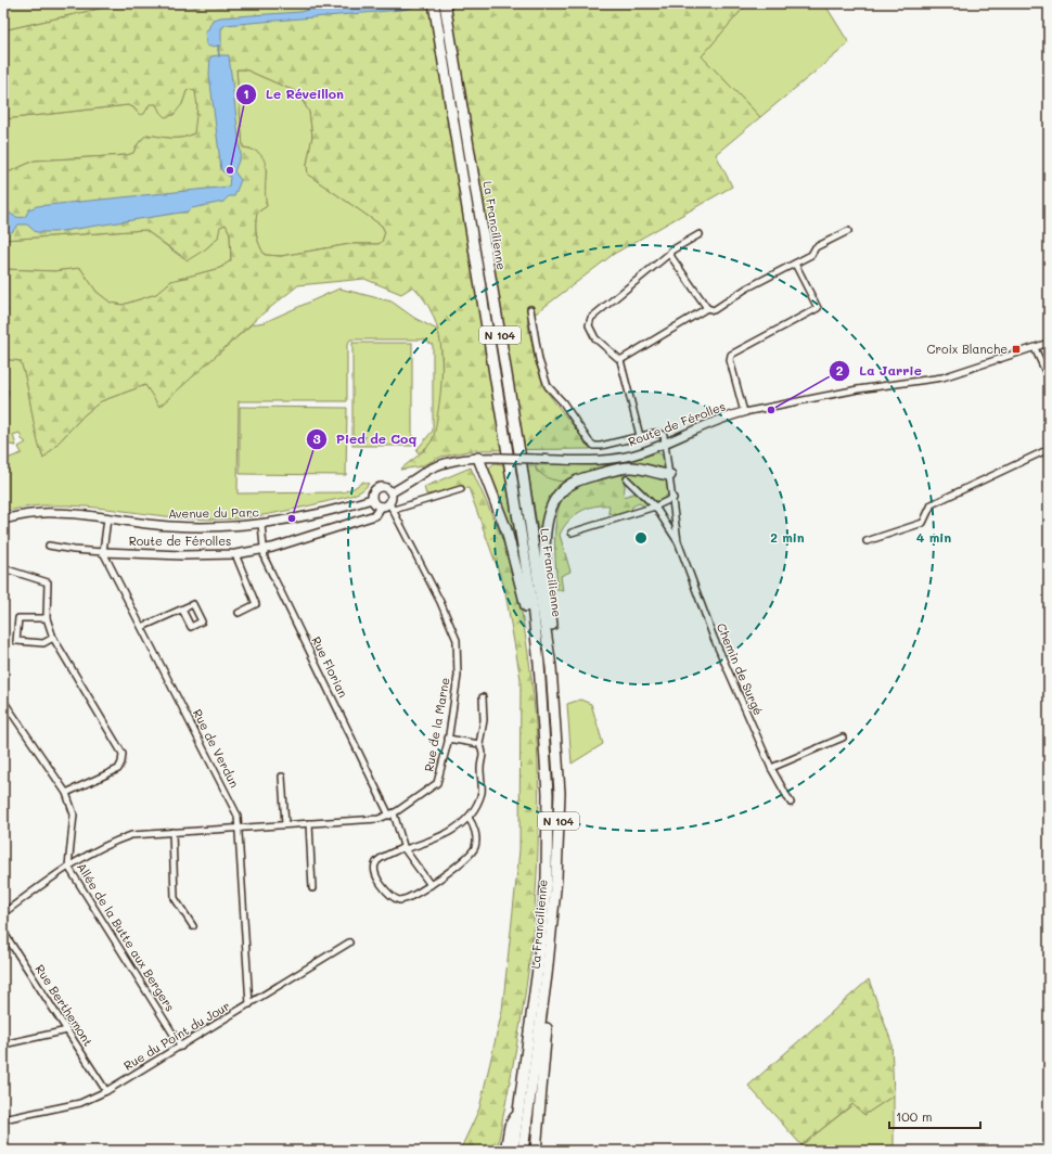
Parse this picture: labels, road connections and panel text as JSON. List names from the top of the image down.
{
  "streets": {
    "highway": ["La Francilienne", "N 104"],
    "street": [
      "Route de Férolles",
      "Avenue du Parc",
      "Rue Florian",
      "Chemin de Surgé",
      "Rue de la Marne",
      "Rue de Verdun",
      "Allée de la Butte aux Bergers",
      "Rue Berthemont",
      "Rue du Point du Jour"
    ]
  },
  "crossings": [
    ["Route de Férolles", "Avenue du Parc"],
    ["Route de Férolles", "Rue Florian"],
    ["Route de Férolles", "Chemin de Surgé"],
    ["Route de Férolles", "Rue de la Marne"],
    ["Route de Férolles", "Rue de Verdun"],
    ["Avenue du Parc", "Rue Florian"],
    ["Avenue du Parc", "Rue de la Marne"],
    ["Rue Florian", "Rue de la Marne"],
    ["Rue de la Marne", "Rue de Verdun"],
    ["Rue de la Marne", "Allée de la Butte aux Bergers"],
    ["Rue de Verdun", "Rue du Point du Jour"],
    ["Allée de la Butte aux Bergers", "Rue du Point du Jour"],
    ["Rue Berthemont", "Rue du Point du Jour"]
  ],
  "places": {
    "other": ["Le Réveillon", "La Jarrie", "Pied de Coq"],
    "transit": ["Croix Blanche"]
  },
  "scale_bar": "100 m",
  "rings": ["2 min", "4 min"]
}
